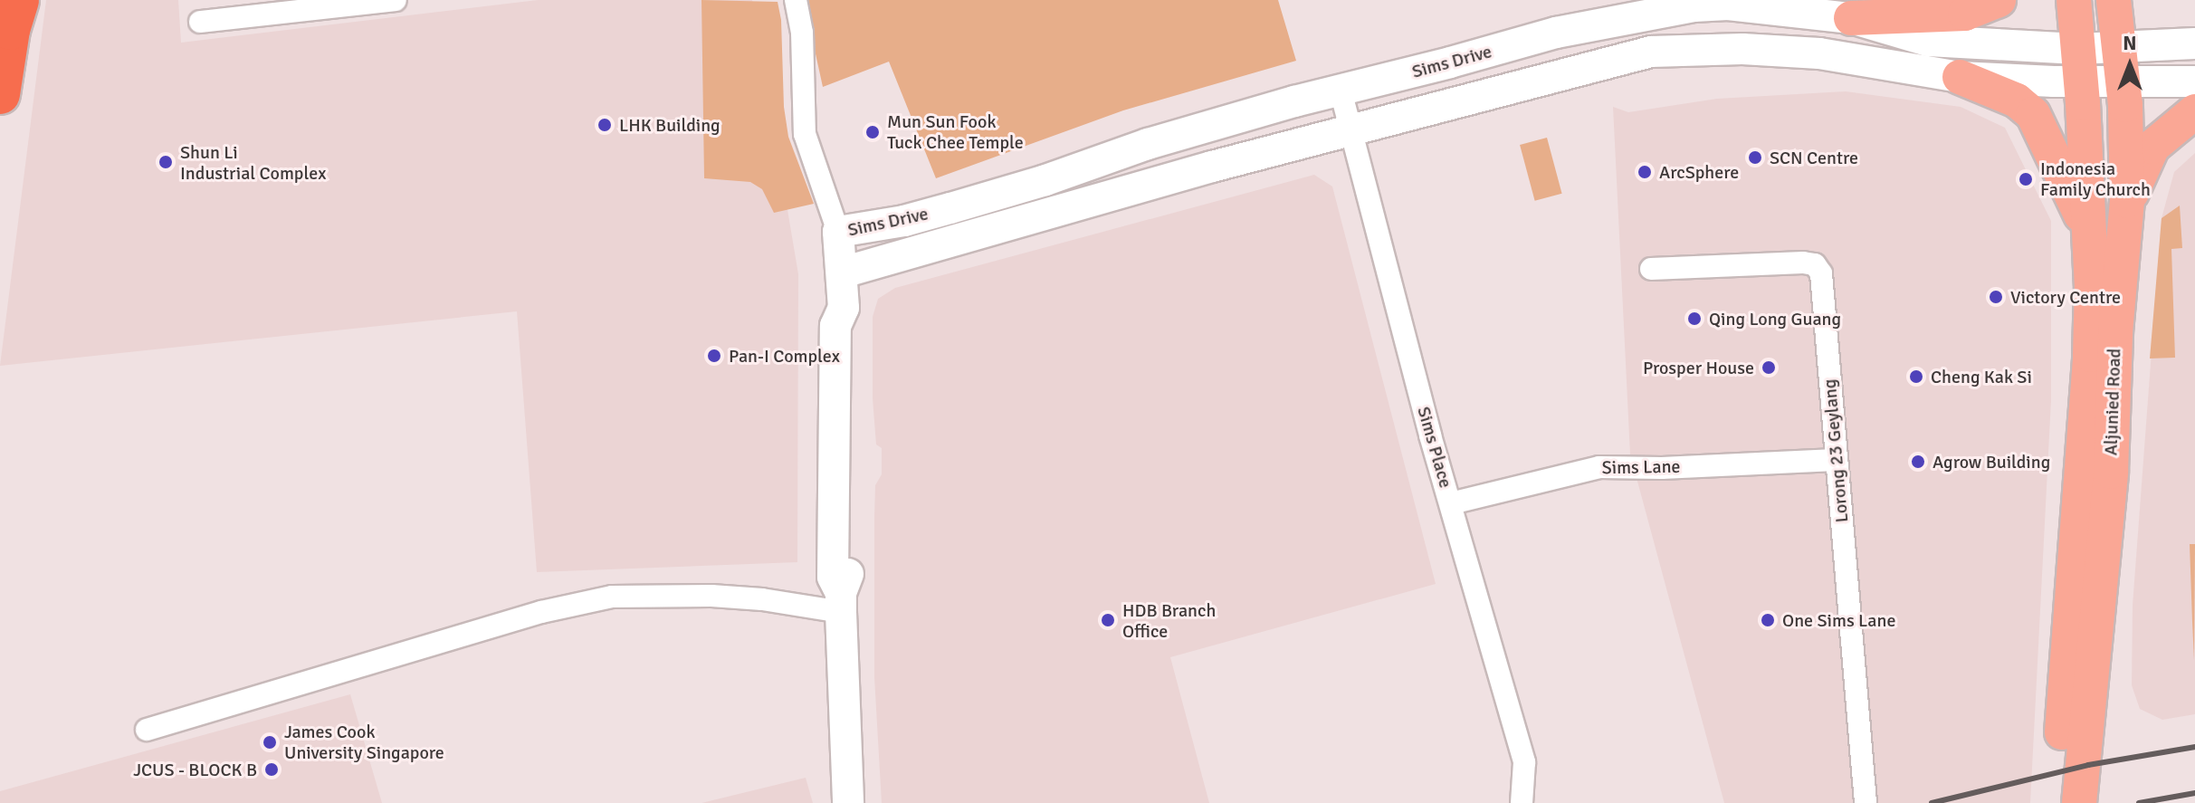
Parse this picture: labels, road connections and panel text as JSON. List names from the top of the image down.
{
  "streets": {
    "main road": ["Aljunied Road"],
    "street": [
      "Sims Drive",
      "Sims Place",
      "Lorong 23 Geylang",
      "Sims Lane"
    ]
  },
  "crossings": [
    ["Sims Drive", "Aljunied Road"],
    ["Sims Drive", "Sims Place"],
    ["Sims Place", "Sims Lane"],
    ["Lorong 23 Geylang", "Sims Lane"]
  ],
  "places": [
    "LHK Building",
    "Mun Sun Fook Tuck Chee Temple",
    "SCN Centre",
    "Shun Li Industrial Complex",
    "ArcSphere",
    "Indonesia Family Church",
    "Victory Centre",
    "Qing Long Guang",
    "Pan-I Complex",
    "Prosper House",
    "Cheng Kak Si",
    "Agrow Building",
    "HDB Branch Office",
    "One Sims Lane",
    "James Cook University Singapore",
    "JCUS - BLOCK B"
  ],
  "north": "top"
}
